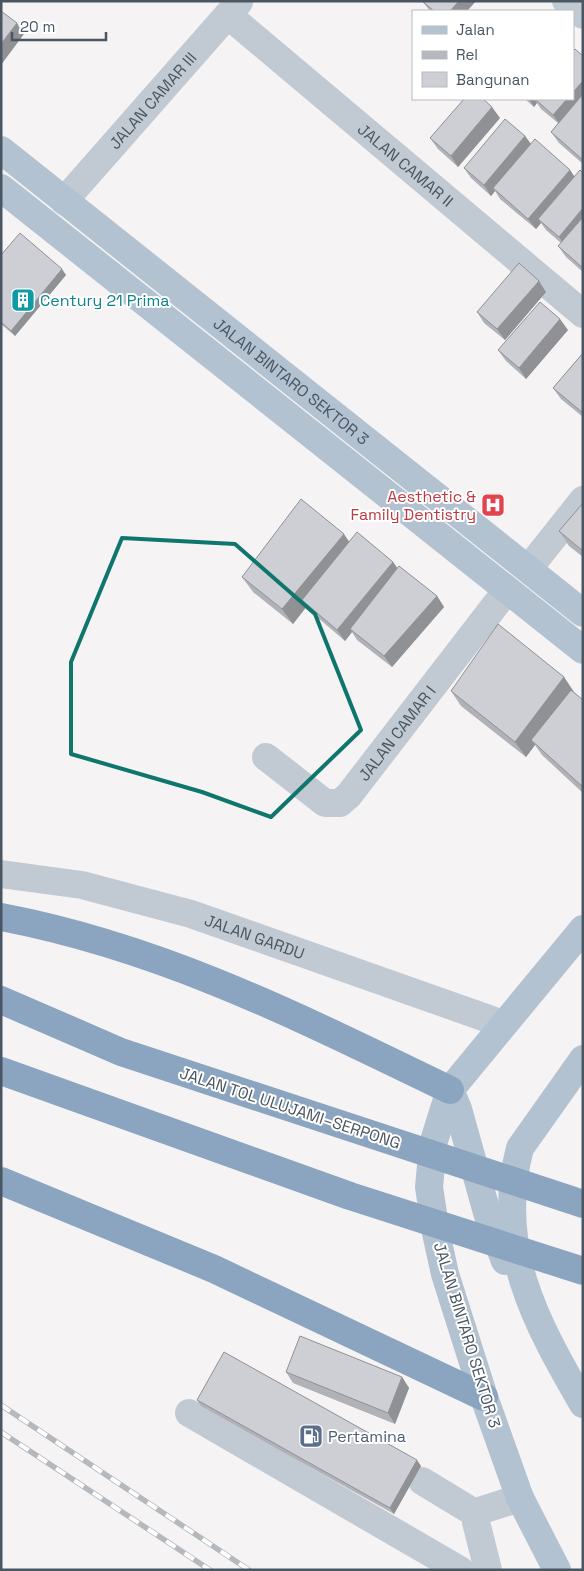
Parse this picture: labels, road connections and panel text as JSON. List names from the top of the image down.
{
  "streets": {
    "highway": ["JALAN TOL ULUJAMI–SERPONG"],
    "main road": ["JALAN BINTARO SEKTOR 3"],
    "street": [
      "JALAN CAMAR III",
      "JALAN CAMAR II",
      "JALAN CAMAR I",
      "JALAN GARDU"
    ]
  },
  "crossings": [
    ["JALAN CAMAR III", "JALAN CAMAR II"],
    ["JALAN CAMAR III", "JALAN BINTARO SEKTOR 3"],
    ["JALAN BINTARO SEKTOR 3", "JALAN CAMAR I"],
    ["JALAN BINTARO SEKTOR 3", "JALAN GARDU"]
  ],
  "places": {
    "building": ["Century 21 Prima"],
    "hospital": ["Aesthetic & Family Dentistry"],
    "fuel station": ["Pertamina"]
  },
  "legend": ["Jalan", "Rel", "Bangunan"],
  "scale_bar": "20 m"
}
